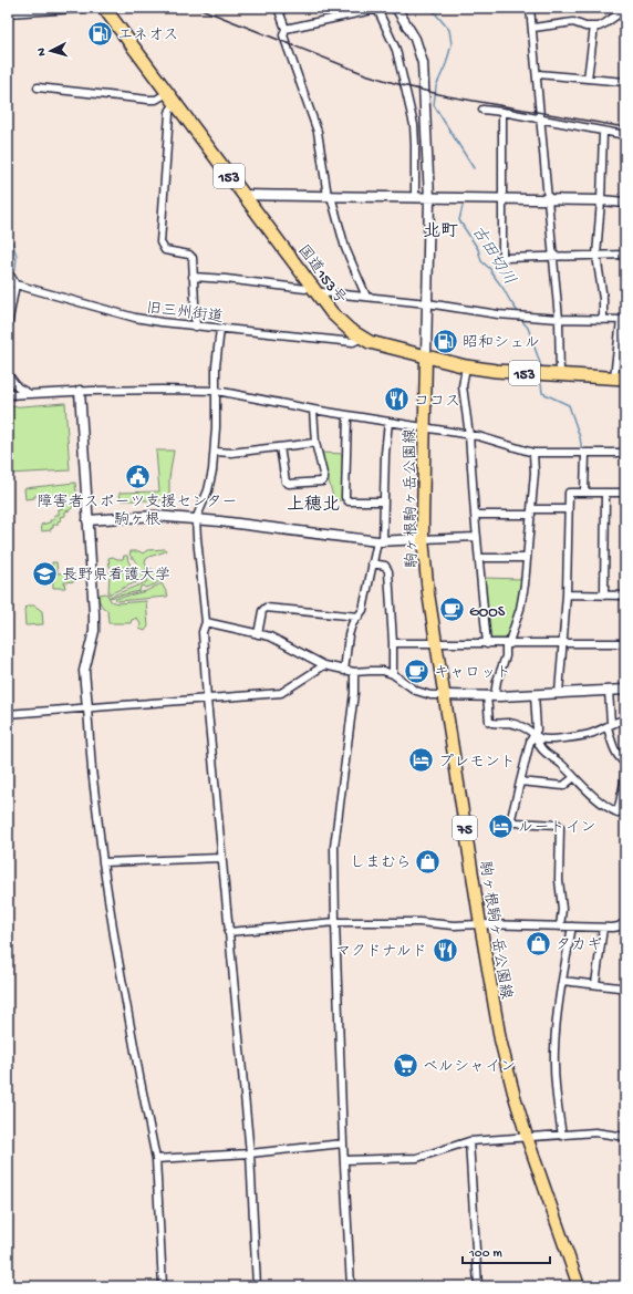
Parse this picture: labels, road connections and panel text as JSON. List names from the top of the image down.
{
  "streets": {
    "highway": ["153", "国道153号"],
    "main road": ["駒ヶ根駒ヶ岳公園線", "75"],
    "street": ["旧三州街道"]
  },
  "crossings": [
    ["国道153号", "旧三州街道"],
    ["国道153号", "駒ヶ根駒ヶ岳公園線"]
  ],
  "districts": ["北町", "上穂北"],
  "water": ["古田切川"],
  "places": {
    "fuel station": ["エネオス", "昭和シェル"],
    "restaurant": ["ココス", "マクドナルド"],
    "public building": ["障害者スポーツ支援センター 駒ヶ根"],
    "school or university": ["長野県看護大学"],
    "cafe": ["GOOS", "キャロット"],
    "hotel": ["プレモント", "ルートイン"],
    "shop": ["しまむら", "タカギ"],
    "supermarket": ["ベルシャイン"]
  },
  "scale_bar": "100 m",
  "north": "left"
}
